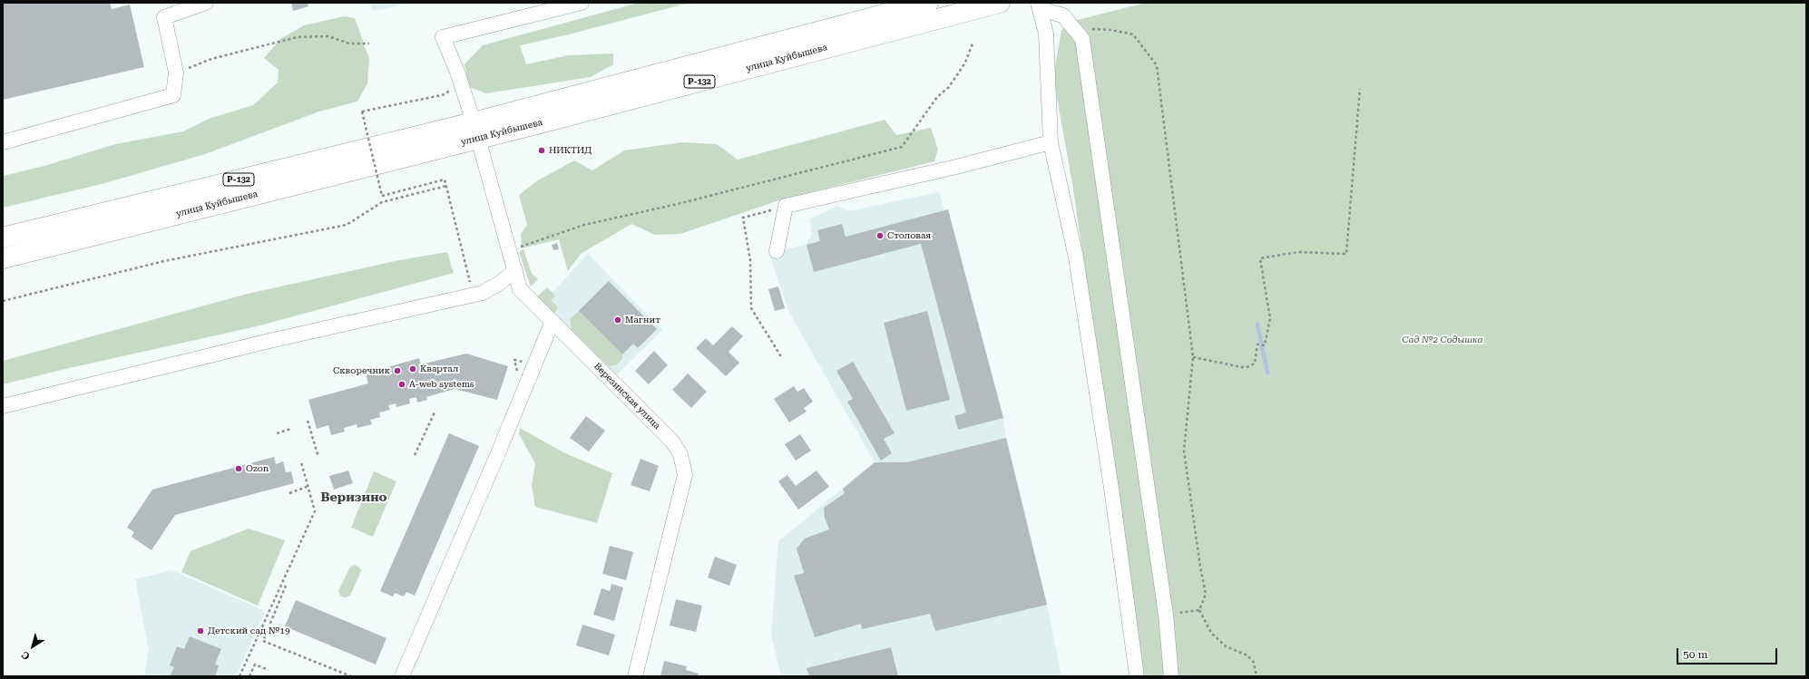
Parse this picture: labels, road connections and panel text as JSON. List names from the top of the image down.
{
  "streets": {
    "highway": ["улица Куйбышева", "Р-132"],
    "street": ["Верезинская улица"]
  },
  "crossings": [
    ["улица Куйбышева", "Верезинская улица"]
  ],
  "districts": ["Веризино"],
  "parks": ["Сад №2 Содышка"],
  "places": [
    "НИКТИД",
    "Столовая",
    "Магнит",
    "Квартал",
    "Скворечник",
    "A-web systems",
    "Ozon",
    "Детский сад №19"
  ],
  "scale_bar": "50 m",
  "north": "bottom left"
}
